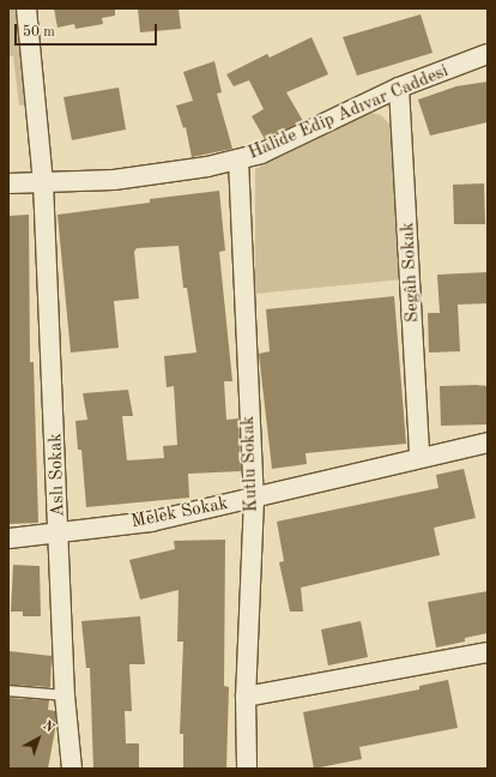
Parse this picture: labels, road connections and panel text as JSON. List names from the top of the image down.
{
  "streets": {
    "street": [
      "Halide Edip Adıvar Caddesi",
      "Segâh Sokak",
      "Kutlu Sokak",
      "Aslı Sokak",
      "Melek Sokak"
    ]
  },
  "crossings": [
    ["Halide Edip Adıvar Caddesi", "Segâh Sokak"],
    ["Halide Edip Adıvar Caddesi", "Kutlu Sokak"],
    ["Halide Edip Adıvar Caddesi", "Aslı Sokak"],
    ["Segâh Sokak", "Melek Sokak"],
    ["Kutlu Sokak", "Melek Sokak"],
    ["Aslı Sokak", "Melek Sokak"]
  ],
  "scale_bar": "50 m",
  "north": "top right"
}
